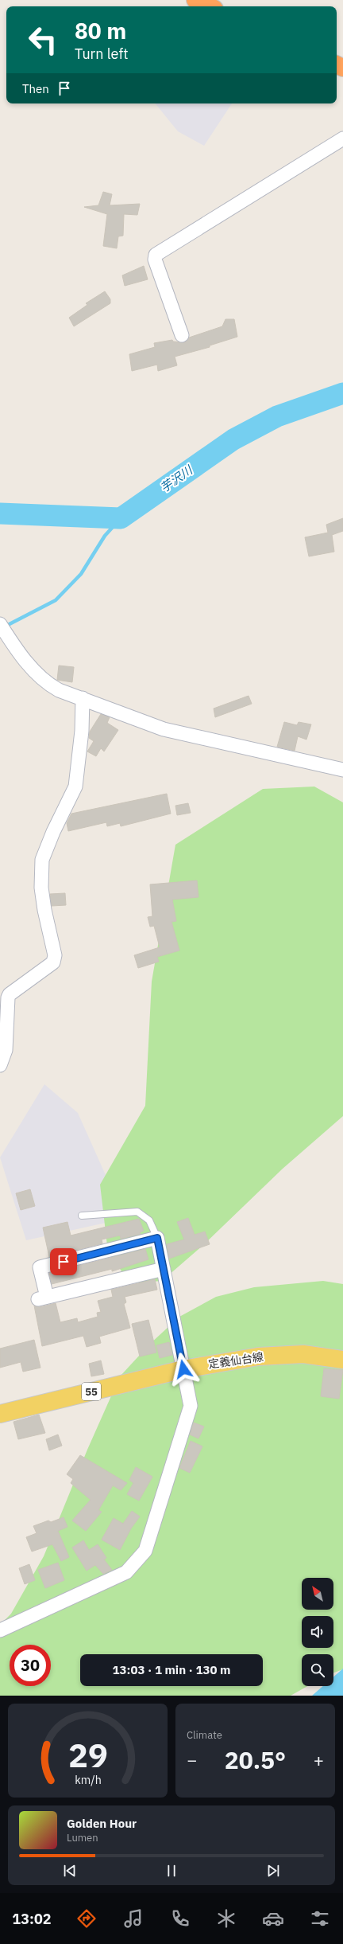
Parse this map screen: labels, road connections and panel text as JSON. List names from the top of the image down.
{
  "streets": {
    "main road": ["定義仙台線", "55"]
  },
  "water": ["芋沢川"],
  "north": "top left",
  "page": {
    "turn": ["80 m", "Turn left"],
    "then": "Then",
    "limit": "30",
    "trip": "13:03 · 1 min · 130 m",
    "tile": "Climate",
    "heat": ["−", "20.5°", "+"],
    "song": ["Golden Hour", "Lumen"],
    "tabs": "13:02",
    "gauge": ["29", "km/h"]
  }
}
